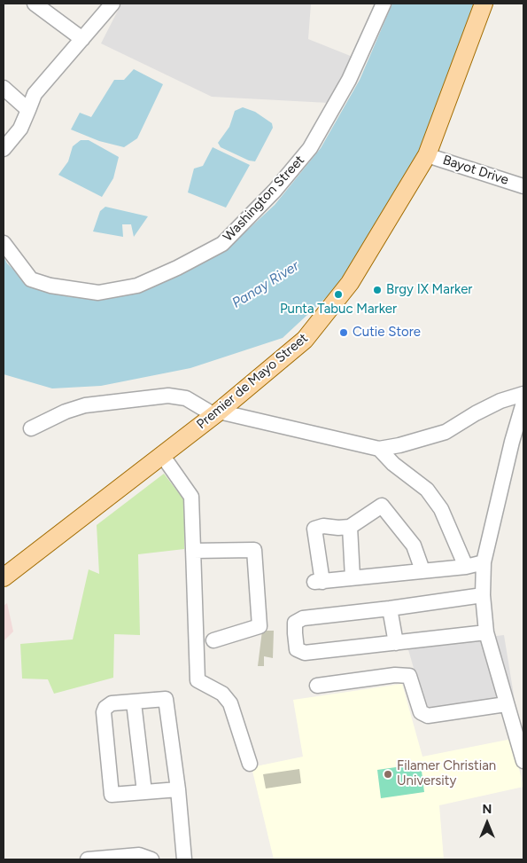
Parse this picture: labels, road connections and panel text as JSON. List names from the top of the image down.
{
  "streets": {
    "main road": ["Premier de Mayo Street"],
    "street": ["Bayot Drive", "Washington Street"]
  },
  "crossings": [
    ["Bayot Drive", "Premier de Mayo Street"]
  ],
  "water": ["Panay River"],
  "places": [
    "Brgy IX Marker",
    "Punta Tabuc Marker",
    "Cutie Store",
    "Filamer Christian University"
  ],
  "north": "top"
}
